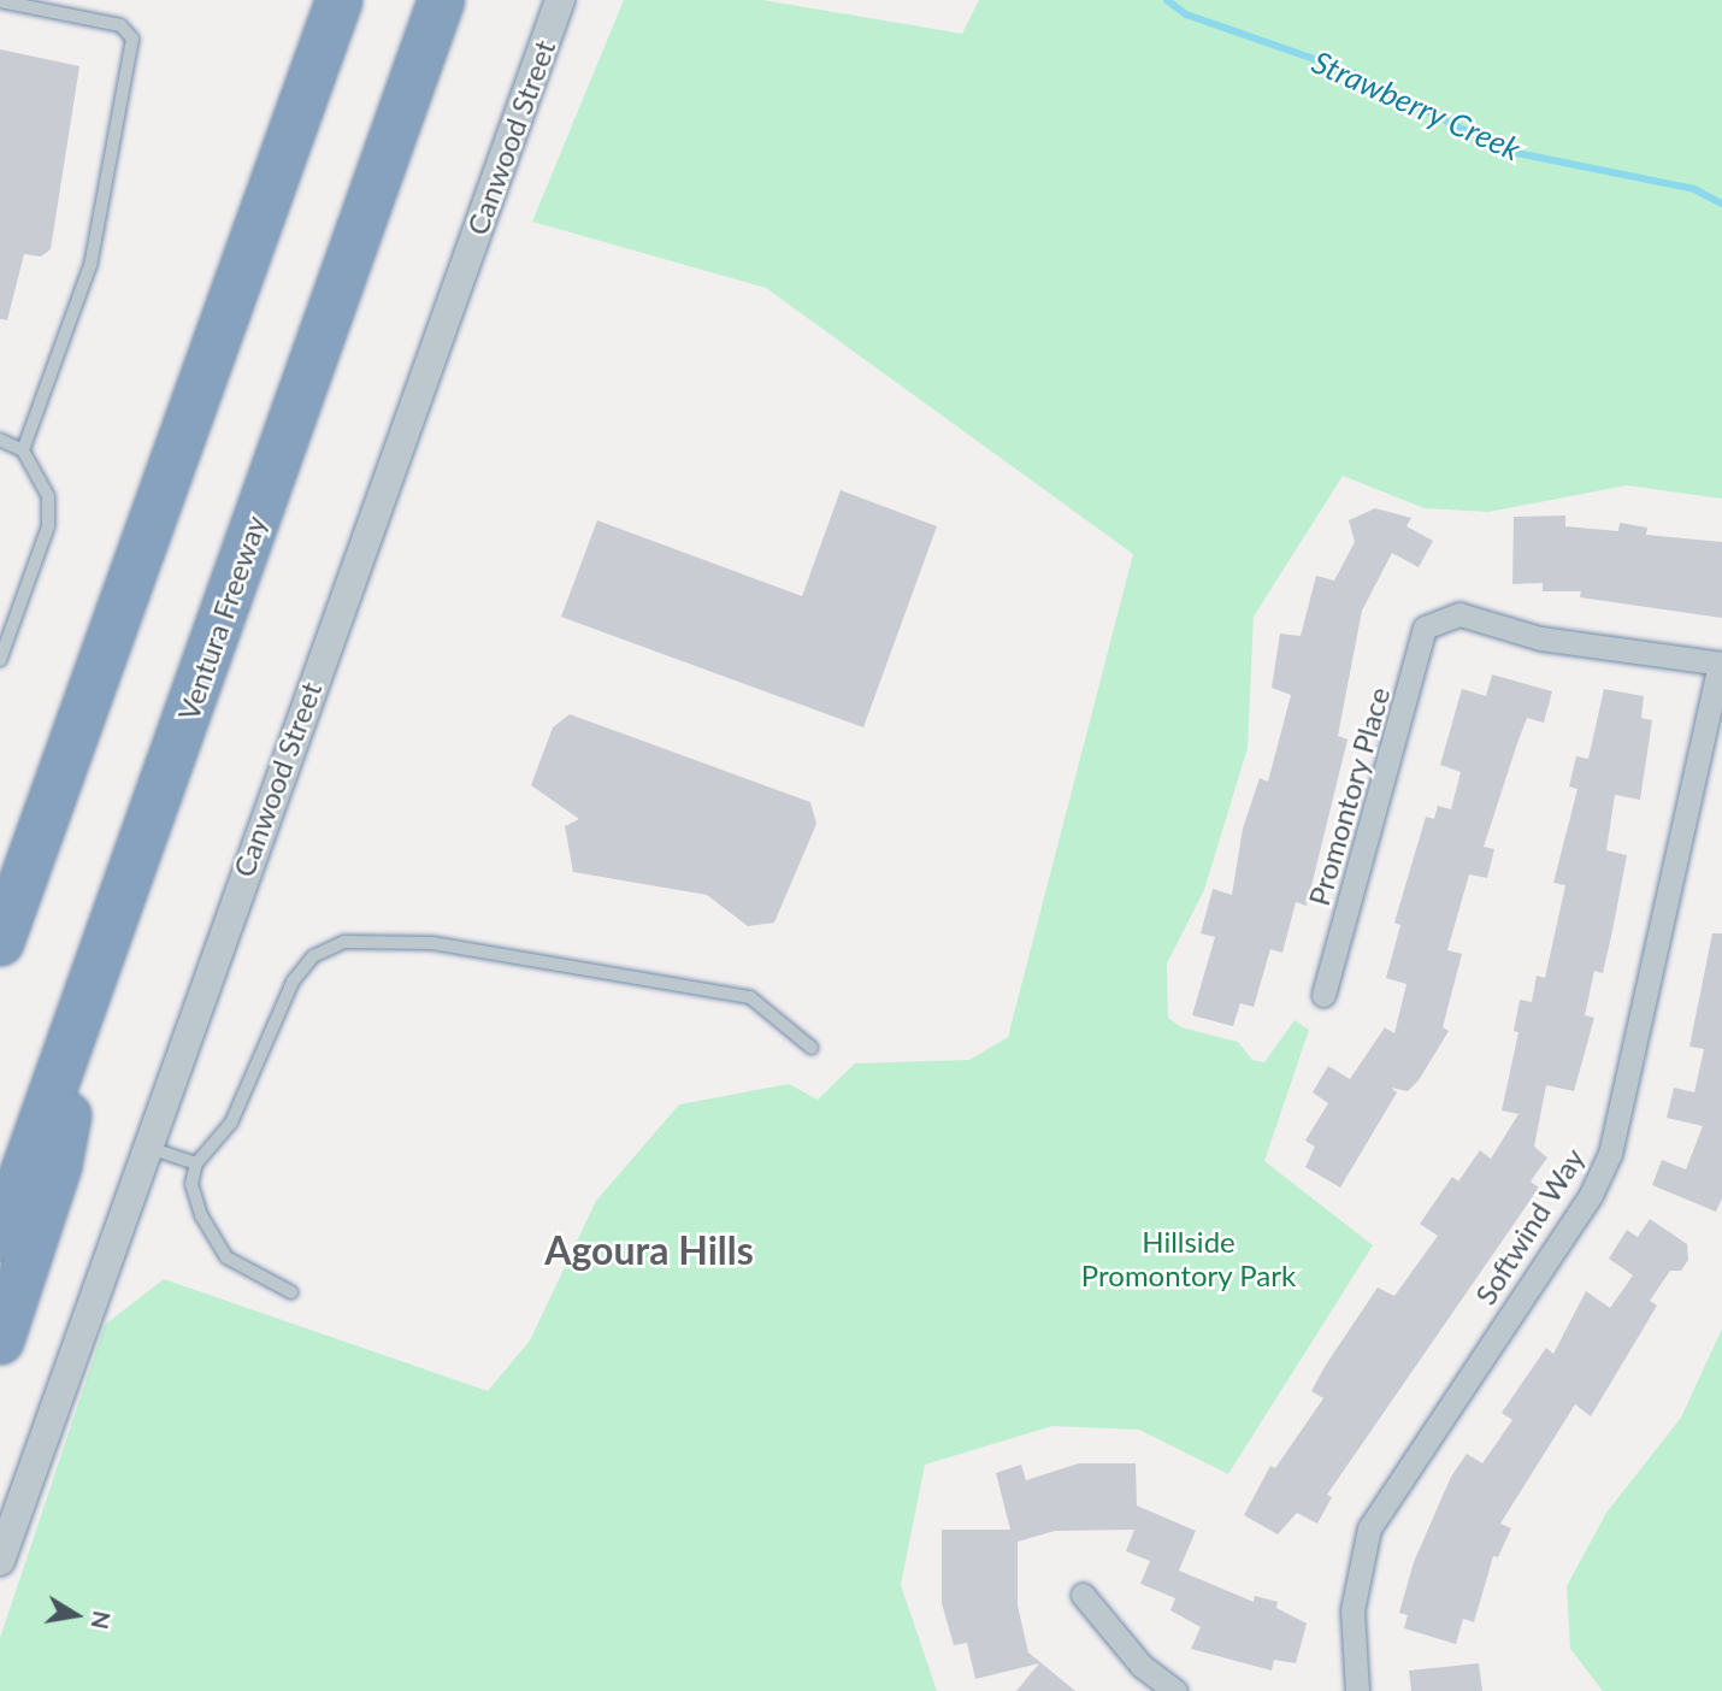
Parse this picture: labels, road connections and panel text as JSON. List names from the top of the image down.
{
  "streets": {
    "highway": ["Ventura Freeway"],
    "street": ["Canwood Street", "Promontory Place", "Softwind Way"]
  },
  "crossings": [
    ["Promontory Place", "Softwind Way"]
  ],
  "districts": ["Agoura Hills"],
  "water": ["Strawberry Creek"],
  "parks": ["Hillside Promontory Park"],
  "north": "right"
}
